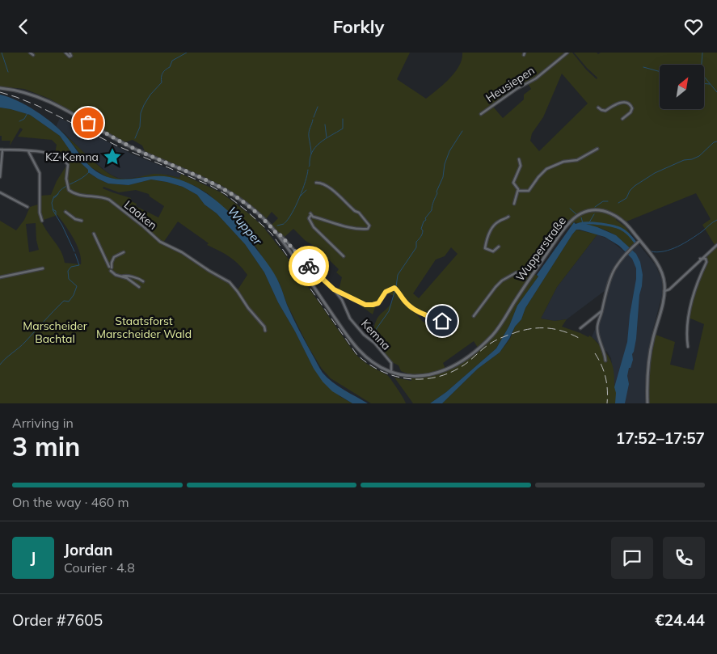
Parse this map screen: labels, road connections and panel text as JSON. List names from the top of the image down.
{
  "streets": {
    "main road": ["Wupperstraße"],
    "street": ["Heusiepen", "Laaken", "Kemna"]
  },
  "crossings": [
    ["Wupperstraße", "Kemna"]
  ],
  "water": ["Wupper"],
  "parks": ["Staatsforst Marscheider Wald", "Marscheider Bachtal"],
  "places": {
    "place": ["KZ Kemna"]
  },
  "north": "top right",
  "page": {
    "header": "Forkly",
    "heading": ["3 min", "Arriving in", "17:52–17:57"],
    "panel": [
      "Jordan",
      "Courier · 4.8",
      "Order #7605",
      "€24.44"
    ],
    "bar": "On the way · 460 m",
    "round": "J"
  }
}
